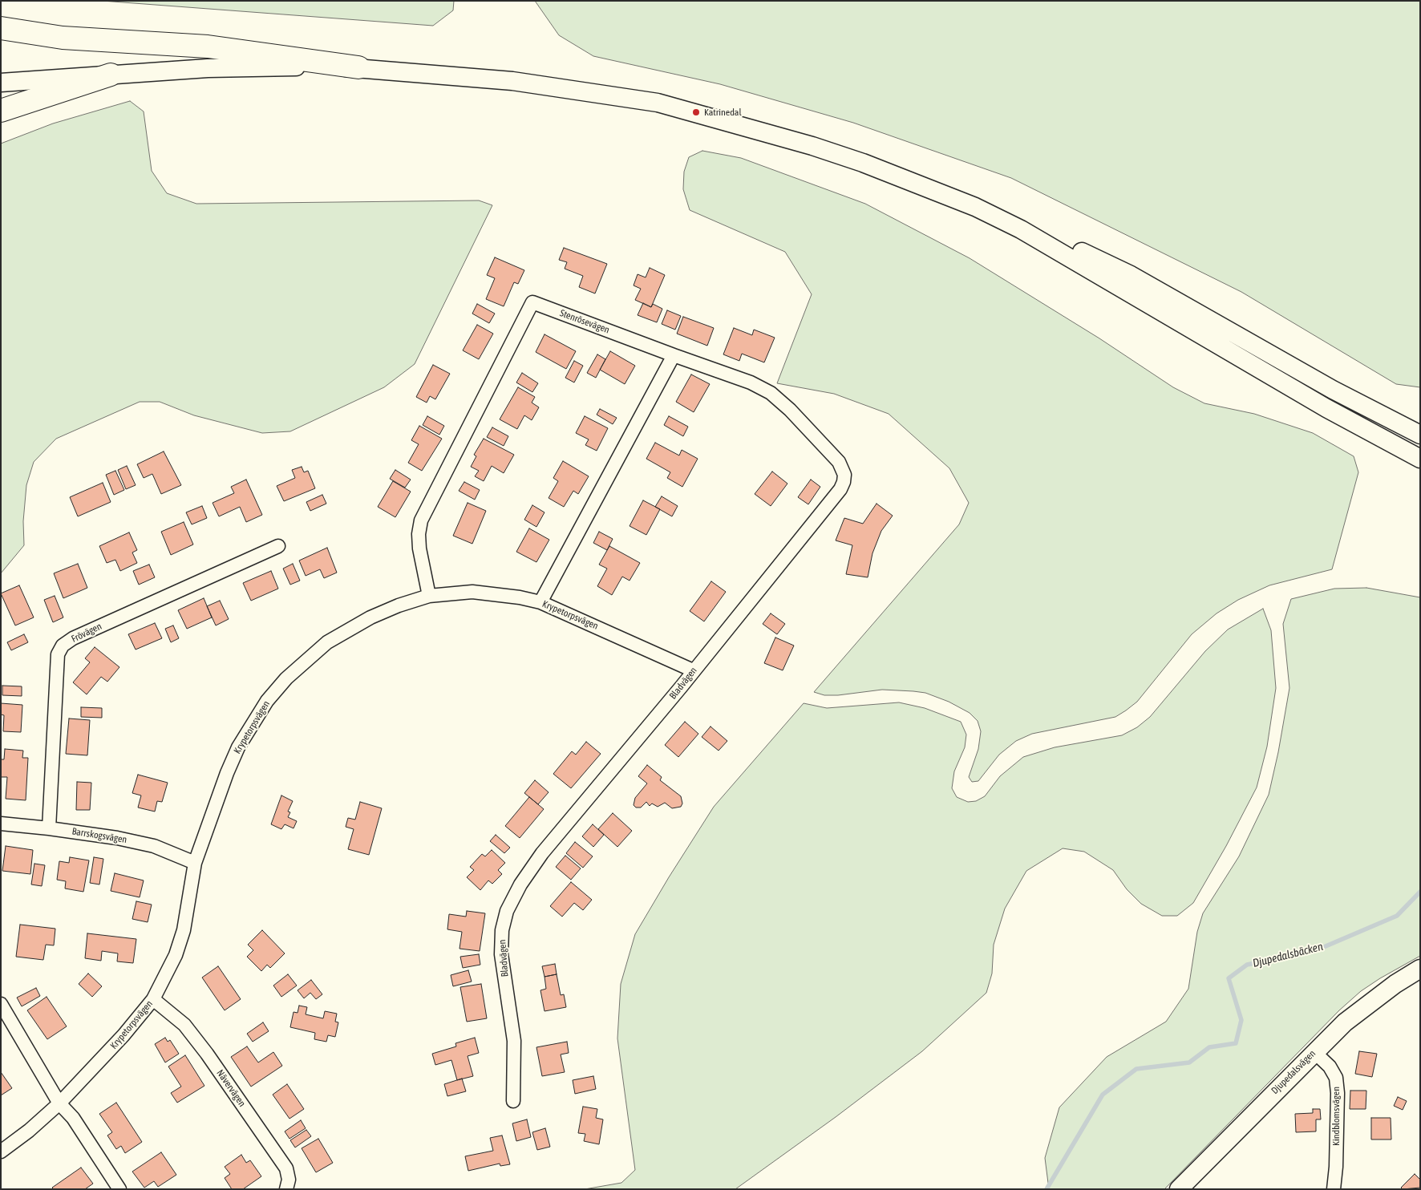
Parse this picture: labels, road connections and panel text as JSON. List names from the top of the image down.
{
  "streets": {
    "main road": ["Djupedalsvägen"],
    "street": [
      "Stenrösevägen",
      "Krypetorpsvägen",
      "Frövägen",
      "Bladvägen",
      "Barrskogsvägen",
      "Nävervägen",
      "Kindblomsvägen"
    ]
  },
  "crossings": [
    ["Stenrösevägen", "Krypetorpsvägen"],
    ["Stenrösevägen", "Bladvägen"],
    ["Krypetorpsvägen", "Bladvägen"],
    ["Krypetorpsvägen", "Barrskogsvägen"],
    ["Krypetorpsvägen", "Nävervägen"],
    ["Frövägen", "Barrskogsvägen"],
    ["Djupedalsvägen", "Kindblomsvägen"]
  ],
  "water": ["Djupedalsbäcken"],
  "places": ["Katrinedal"]
}
